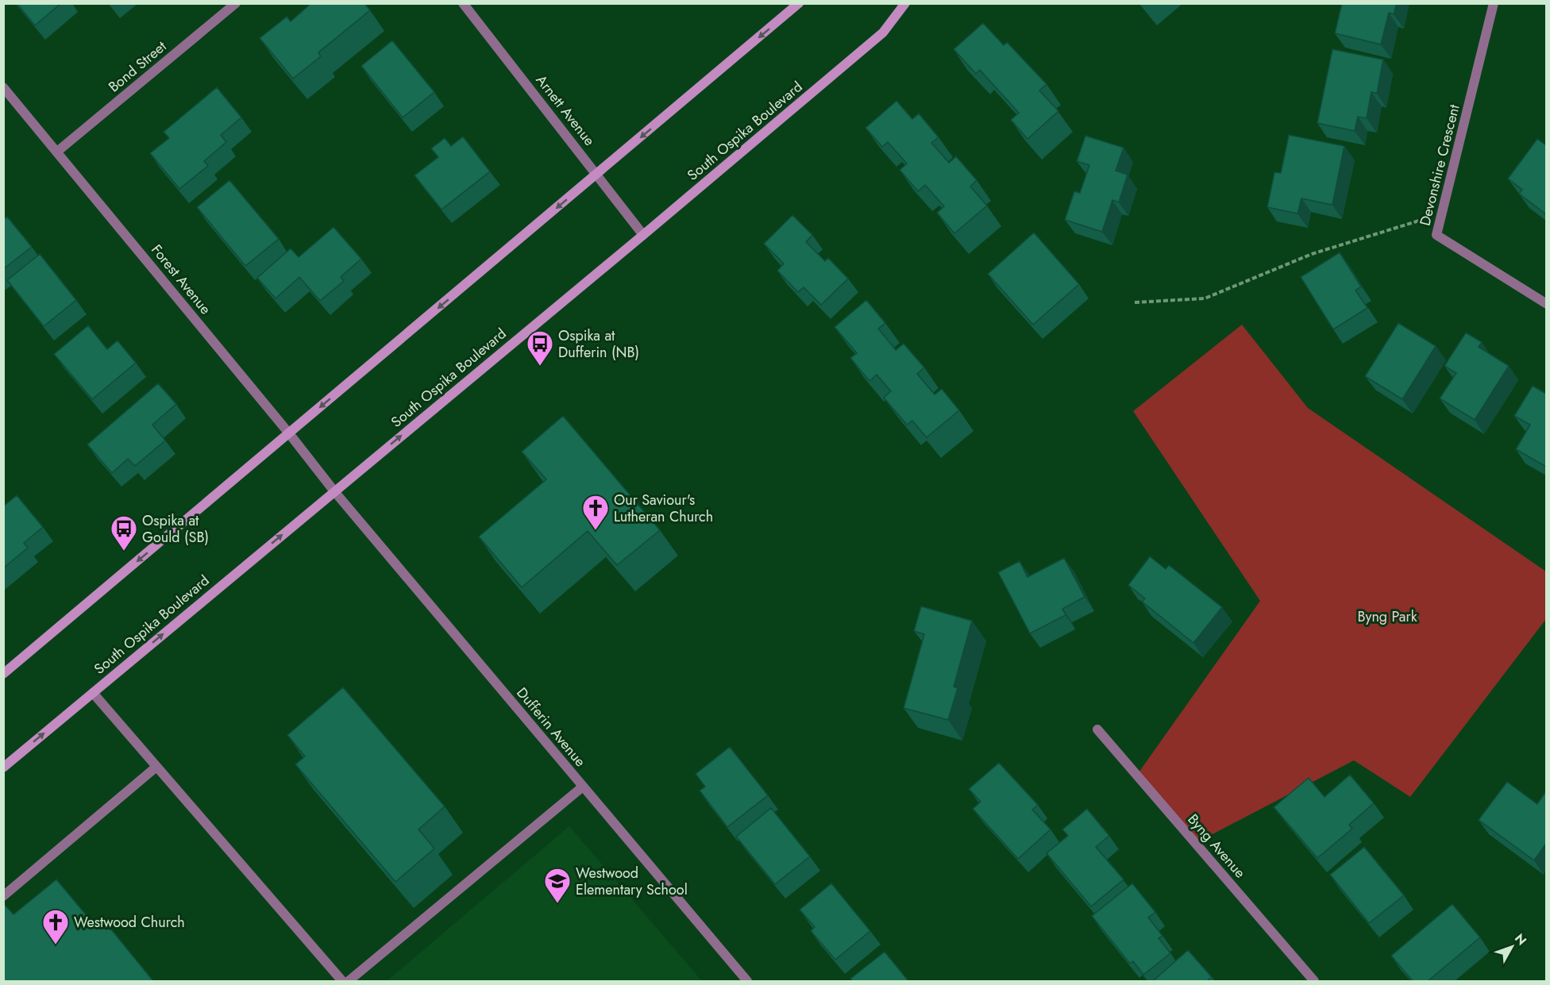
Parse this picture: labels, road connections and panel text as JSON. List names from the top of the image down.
{
  "streets": {
    "main road": ["South Ospika Boulevard"],
    "street": [
      "Bond Street",
      "Arnett Avenue",
      "Devonshire Crescent",
      "Forest Avenue",
      "Dufferin Avenue",
      "Byng Avenue"
    ]
  },
  "crossings": [
    ["Bond Street", "Forest Avenue"],
    ["Arnett Avenue", "South Ospika Boulevard"],
    ["South Ospika Boulevard", "Forest Avenue"],
    ["South Ospika Boulevard", "Dufferin Avenue"],
    ["Forest Avenue", "Dufferin Avenue"]
  ],
  "parks": ["Byng Park"],
  "places": {
    "bus stop": ["Ospika at Dufferin (NB)", "Ospika at Gould (SB)"],
    "church": ["Our Saviour's Lutheran Church", "Westwood Church"],
    "school or university": ["Westwood Elementary School"]
  },
  "north": "top right"
}
